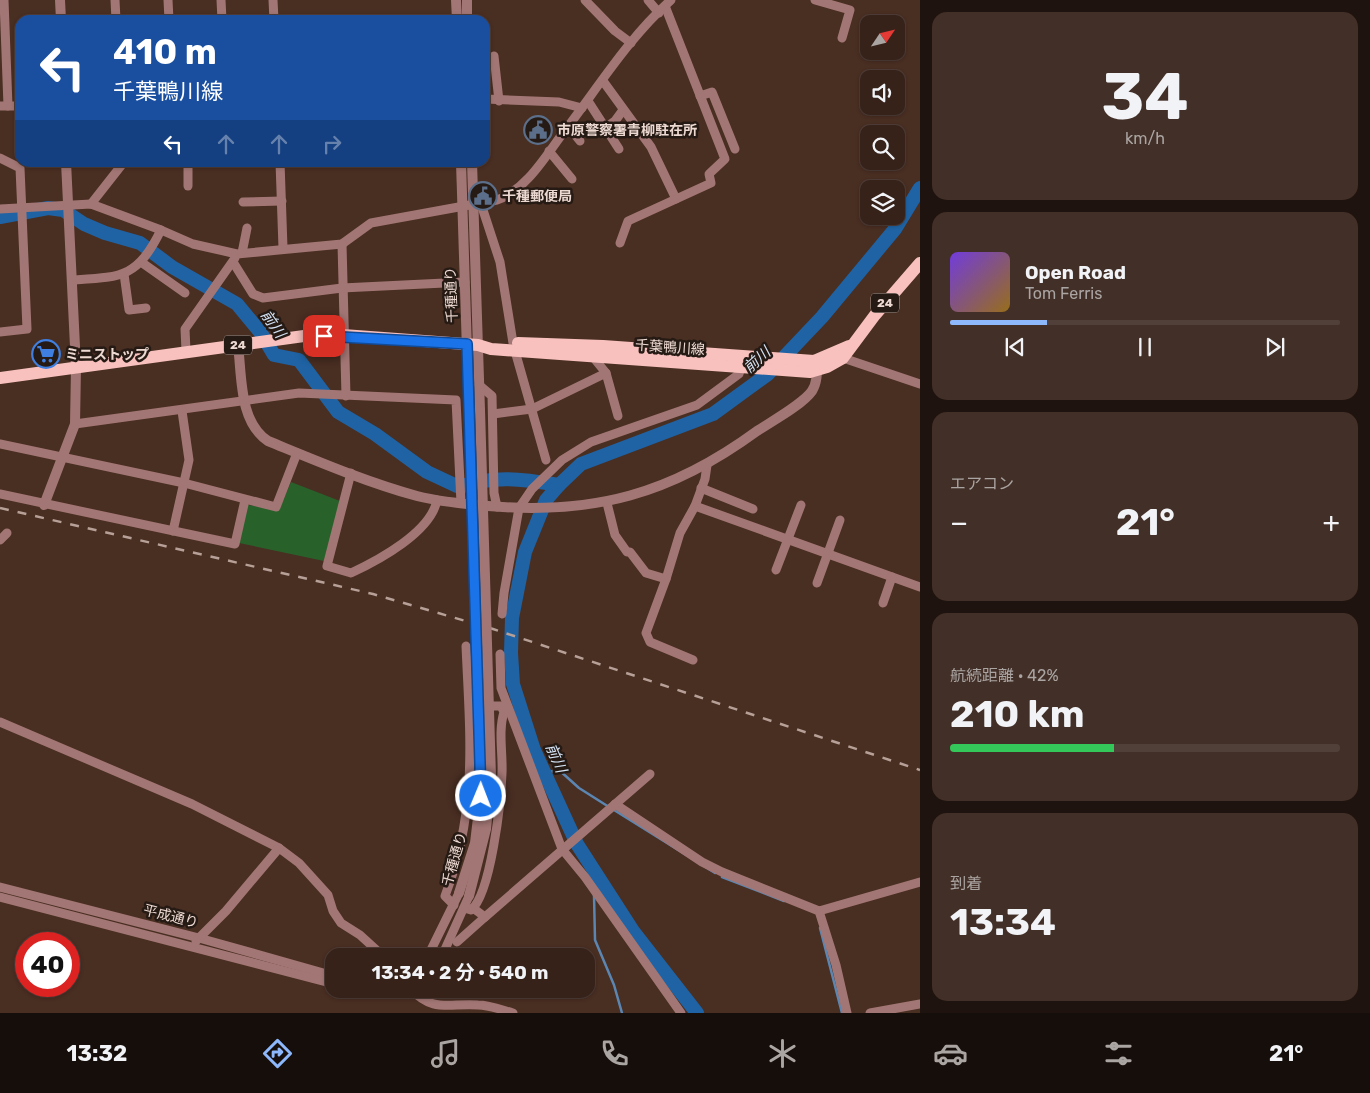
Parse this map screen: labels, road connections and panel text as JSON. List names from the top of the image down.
{
  "streets": {
    "main road": ["24", "千葉鴨川線"],
    "street": ["千種通り", "平成通り"]
  },
  "crossings": [
    ["千種通り", "千葉鴨川線"]
  ],
  "water": ["前川"],
  "places": {
    "public building": ["市原警察署青柳駐在所", "千種郵便局"],
    "supermarket": ["ミニストップ"]
  },
  "north": "top right",
  "page": {
    "tile": [
      ["34", "km/h"],
      "エアコン",
      ["航続距離 · 42%", "210 km"],
      ["到着", "13:34"]
    ],
    "turn": ["410 m", "千葉鴨川線"],
    "song": ["Open Road", "Tom Ferris"],
    "heat": ["−", "21°", "+"],
    "limit": "40",
    "trip": "13:34 · 2 分 · 540 m",
    "tabs": ["13:32", "21°"]
  }
}
